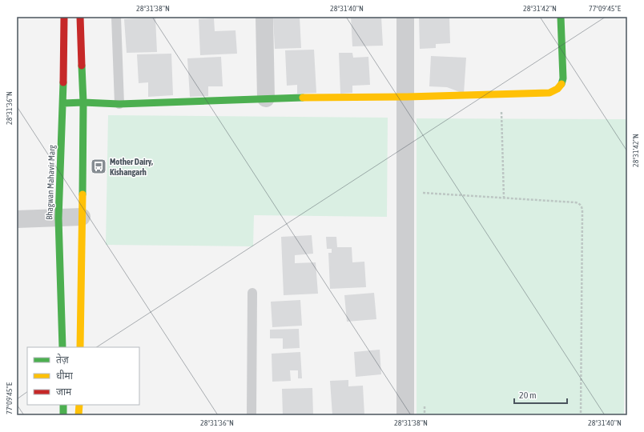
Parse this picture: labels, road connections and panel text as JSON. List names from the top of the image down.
{
  "streets": {
    "street": ["Bhagwan Mahavir Marg"]
  },
  "places": {
    "bus stop": ["Mother Dairy, Kishangarh"]
  },
  "legend": ["तेज़", "धीमा", "जाम"],
  "scale_bar": "20 m",
  "coordinates": [
    "28°31'38\"N",
    "28°31'40\"N",
    "28°31'42\"N",
    "77°09'45\"E",
    "28°31'36\"N"
  ]
}
